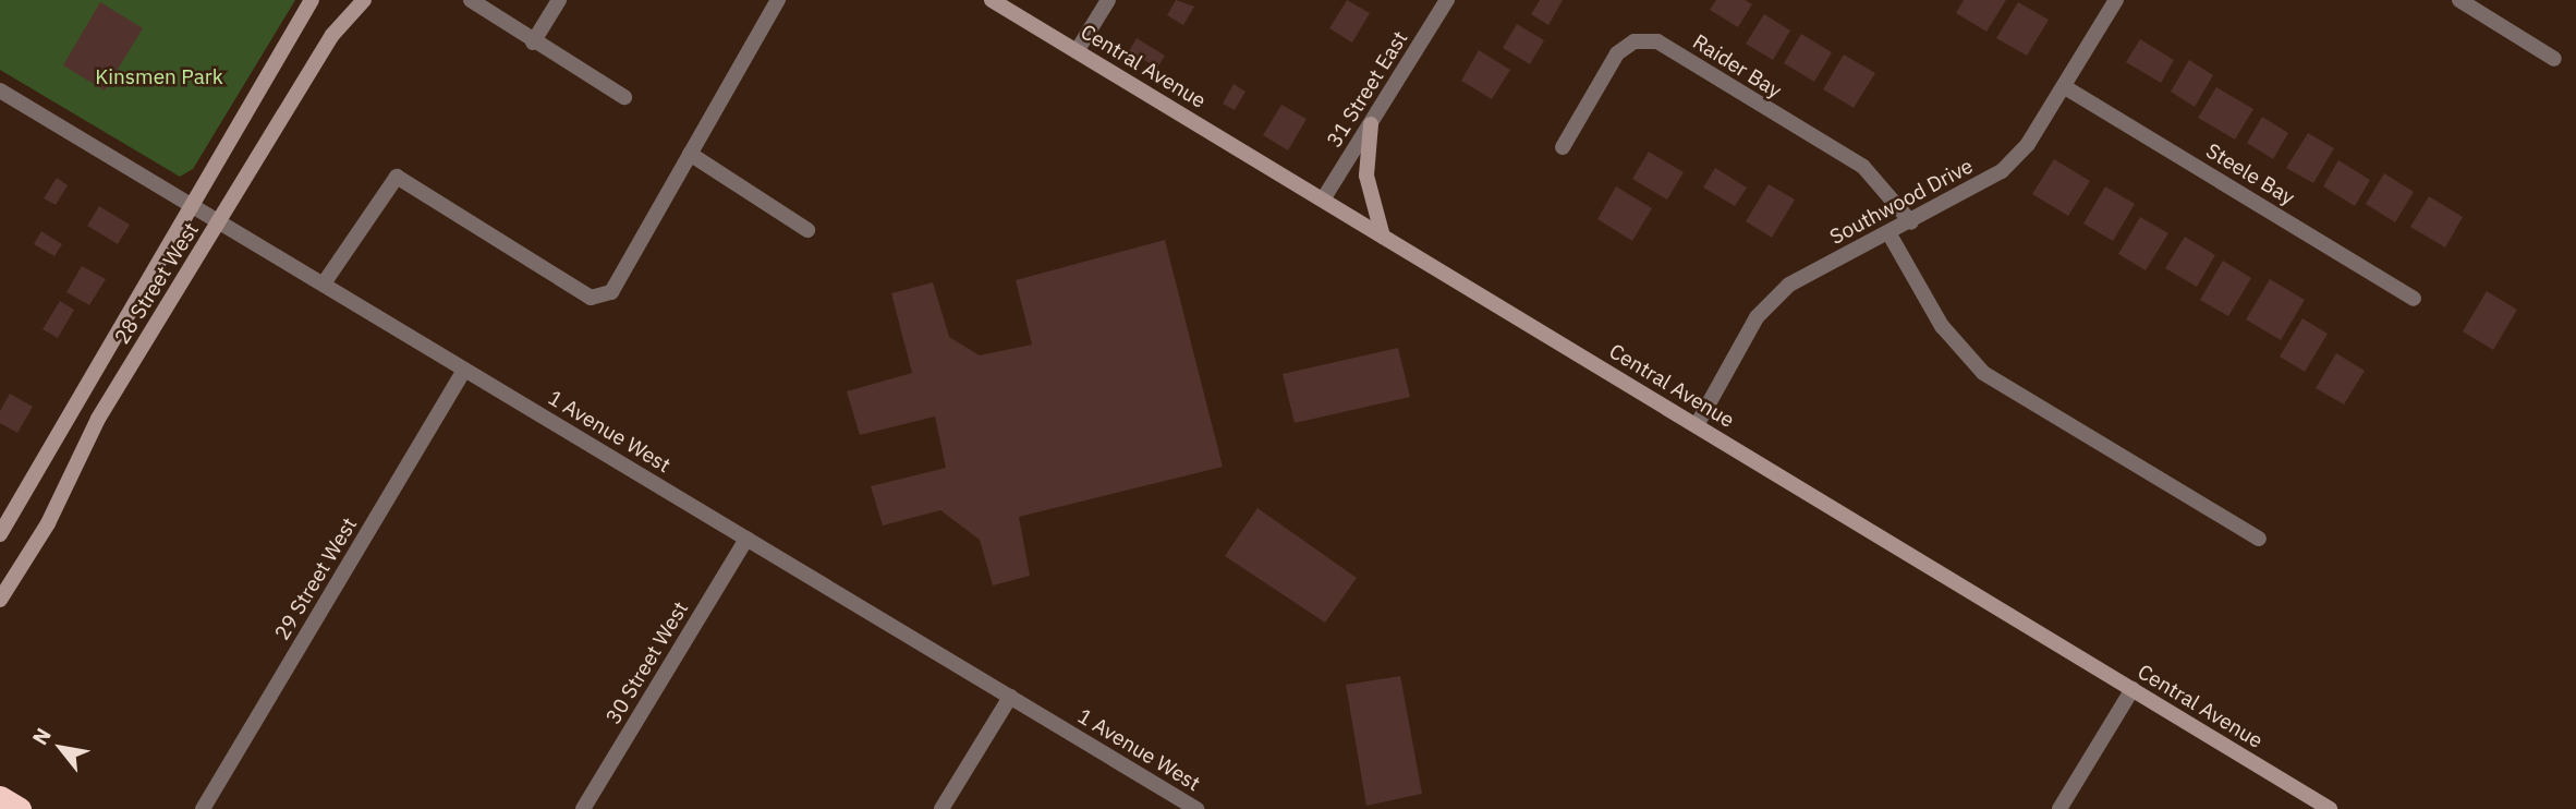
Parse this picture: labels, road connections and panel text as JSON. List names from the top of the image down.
{
  "streets": {
    "street": [
      "Central Avenue",
      "Raider Bay",
      "31 Street East",
      "Steele Bay",
      "Southwood Drive",
      "28 Street West",
      "1 Avenue West",
      "29 Street West",
      "30 Street West"
    ]
  },
  "crossings": [
    ["Central Avenue", "31 Street East"],
    ["Central Avenue", "Southwood Drive"],
    ["Raider Bay", "Southwood Drive"],
    ["Steele Bay", "Southwood Drive"],
    ["28 Street West", "1 Avenue West"],
    ["1 Avenue West", "29 Street West"],
    ["1 Avenue West", "30 Street West"]
  ],
  "parks": ["Kinsmen Park"],
  "north": "top left"
}
